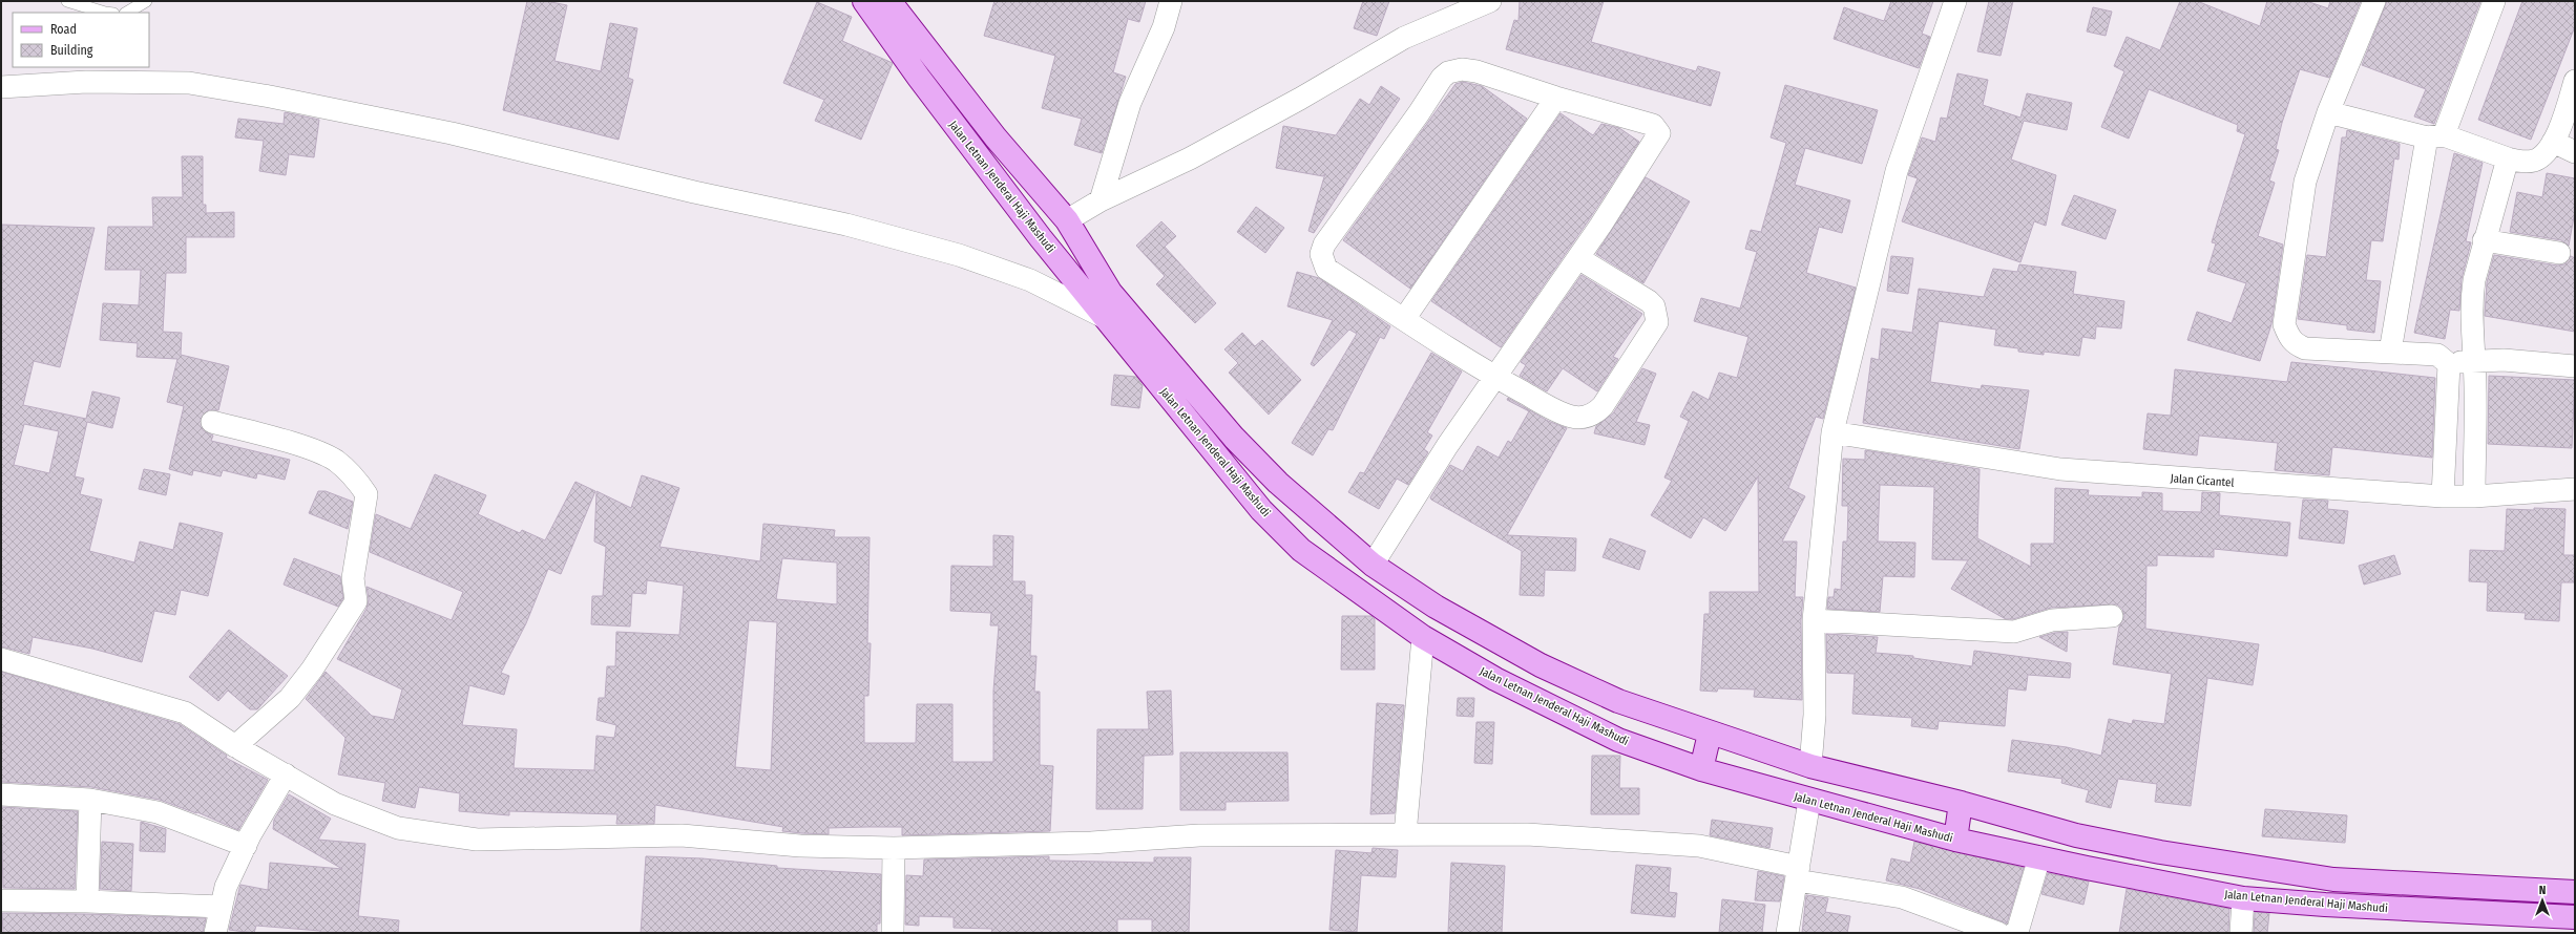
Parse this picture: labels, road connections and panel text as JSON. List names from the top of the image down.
{
  "streets": {
    "main road": ["Jalan Letnan Jenderal Haji Mashudi"],
    "street": ["Jalan Cicantel"]
  },
  "legend": ["Road", "Building"],
  "north": "top"
}
